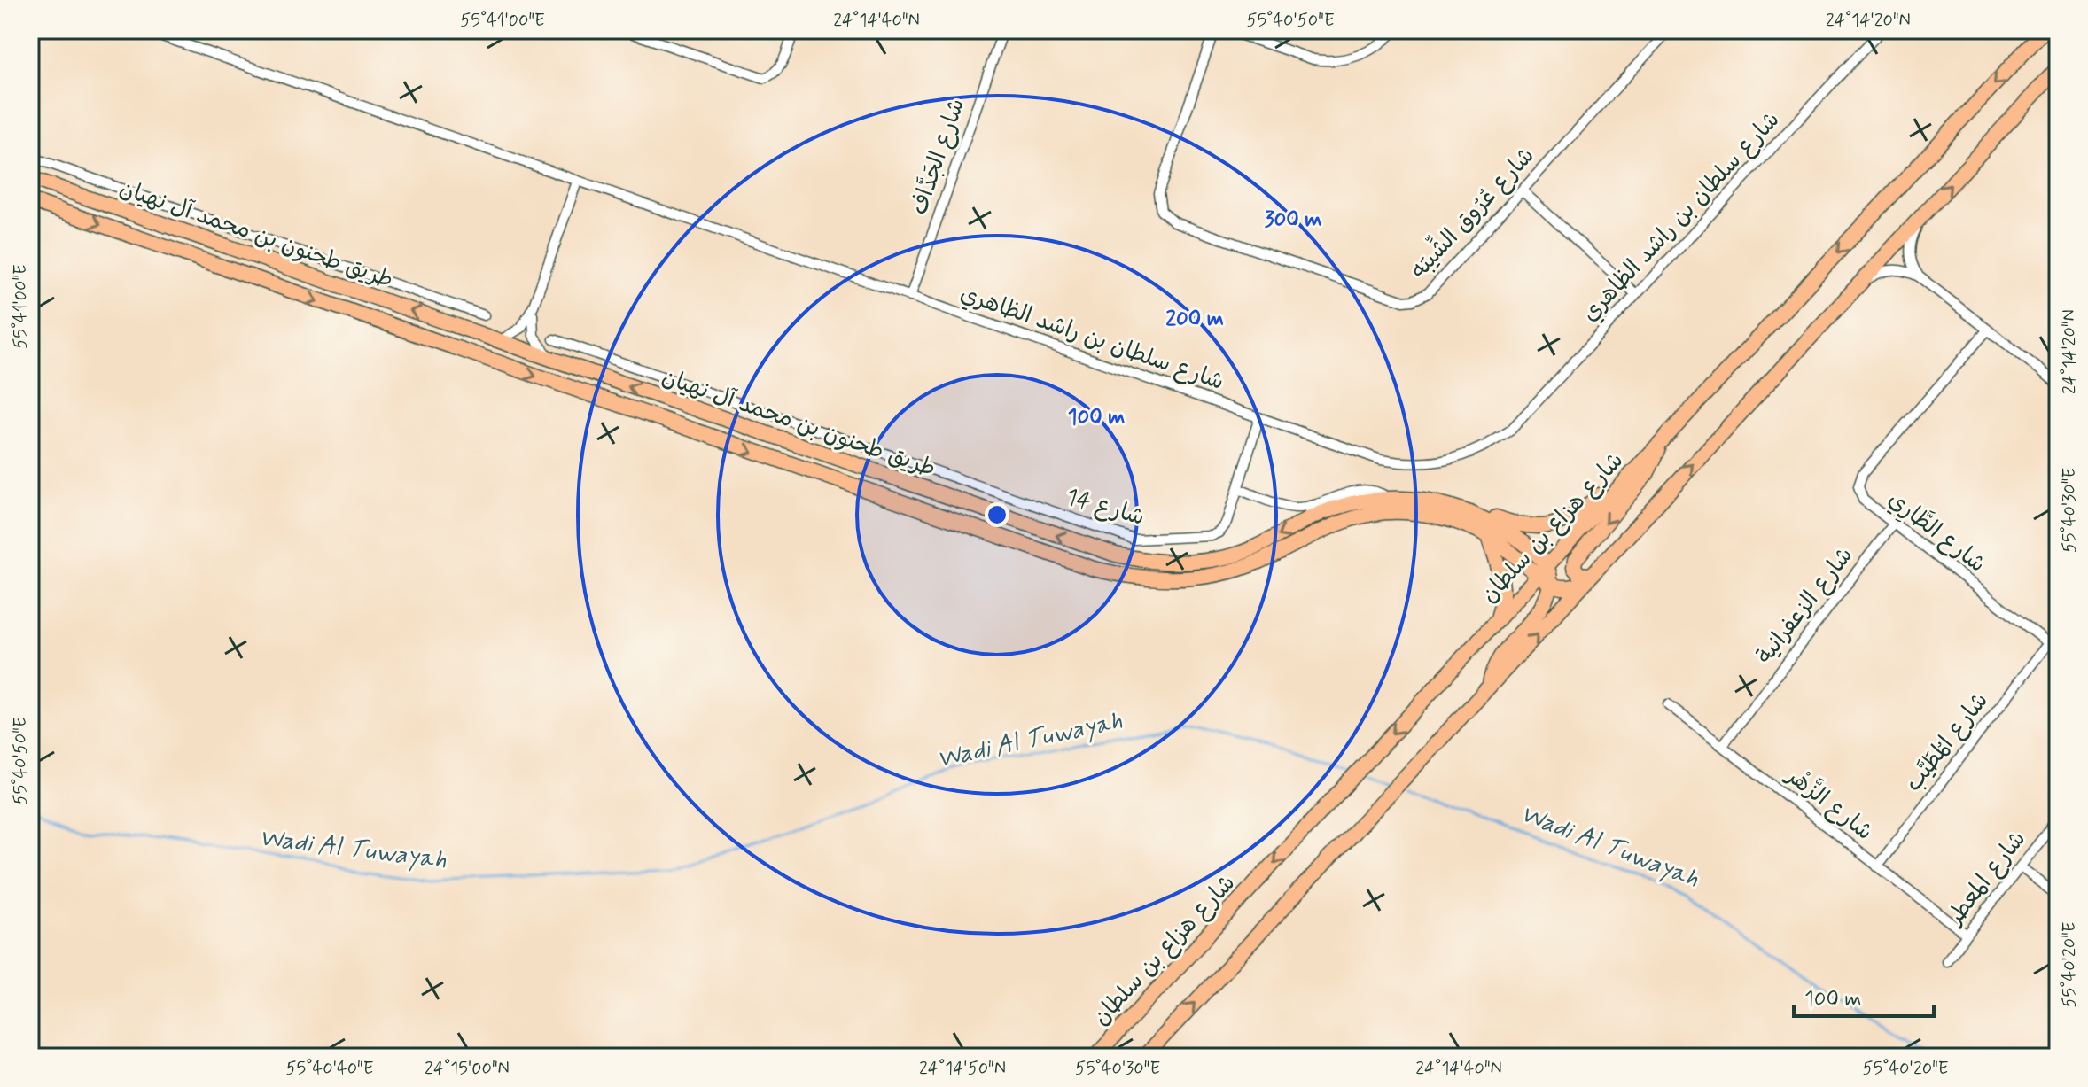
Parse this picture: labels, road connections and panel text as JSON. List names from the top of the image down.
{
  "streets": {
    "main road": ["طريق طحنون بن محمد آل نهيان", "شارع هزاع بن سلطان"],
    "street": [
      "شارع الجَدَّاف",
      "شارع عُرُوق الشِّيبَه",
      "شارع سلطان بن راشد الظاهري",
      "شارع 14",
      "شارع الطَّارِي",
      "شارع الزعفرانية",
      "شارع المُطَيَّب",
      "شارع الزَّهْر",
      "شارع المعطر"
    ]
  },
  "crossings": [
    ["شارع الجَدَّاف", "شارع سلطان بن راشد الظاهري"],
    ["شارع سلطان بن راشد الظاهري", "شارع 14"],
    ["طريق طحنون بن محمد آل نهيان", "شارع هزاع بن سلطان"],
    ["شارع الطَّارِي", "شارع الزعفرانية"],
    ["شارع الطَّارِي", "شارع المُطَيَّب"],
    ["شارع الزعفرانية", "شارع الزَّهْر"],
    ["شارع المُطَيَّب", "شارع الزَّهْر"],
    ["شارع الزَّهْر", "شارع المعطر"]
  ],
  "water": ["Wadi Al Tuwayah"],
  "scale_bar": "100 m",
  "coordinates": [
    "55°41'00\"E",
    "24°14'40\"N",
    "55°40'50\"E",
    "24°14'20\"N",
    "55°40'30\"E",
    "55°40'20\"E",
    "55°40'40\"E",
    "24°15'00\"N",
    "24°14'50\"N"
  ],
  "rings": ["300 m", "200 m", "100 m"]
}
